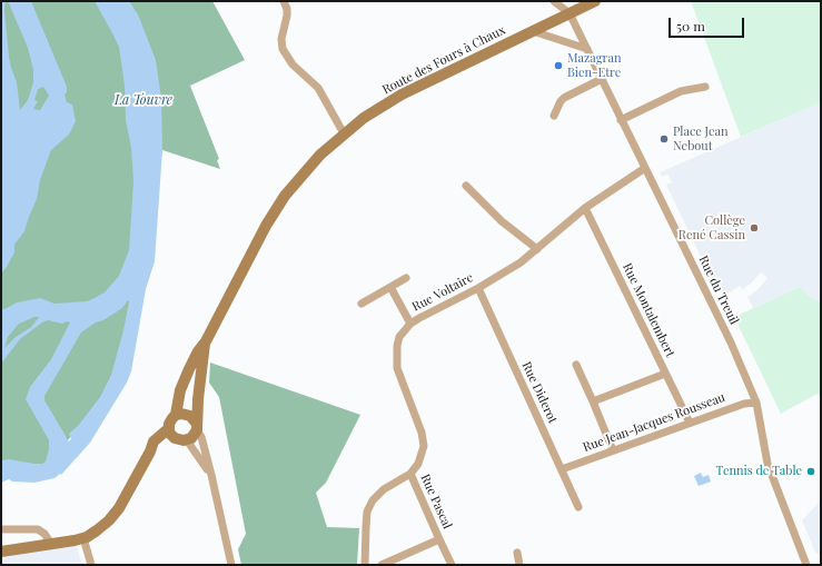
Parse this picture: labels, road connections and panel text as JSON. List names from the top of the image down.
{
  "streets": {
    "street": [
      "Route des Fours à Chaux",
      "Rue du Treuil",
      "Rue Voltaire",
      "Rue Montalembert",
      "Rue Diderot",
      "Rue Jean-Jacques Rousseau",
      "Rue Pascal"
    ]
  },
  "crossings": [
    ["Route des Fours à Chaux", "Rue du Treuil"],
    ["Rue du Treuil", "Rue Voltaire"],
    ["Rue du Treuil", "Rue Jean-Jacques Rousseau"],
    ["Rue Voltaire", "Rue Montalembert"],
    ["Rue Voltaire", "Rue Diderot"],
    ["Rue Voltaire", "Rue Pascal"],
    ["Rue Montalembert", "Rue Jean-Jacques Rousseau"],
    ["Rue Diderot", "Rue Jean-Jacques Rousseau"]
  ],
  "water": ["La Touvre"],
  "places": [
    "Mazagran Bien-Etre",
    "Place Jean Nebout",
    "Collège René Cassin",
    "Tennis de Table"
  ],
  "scale_bar": "50 m"
}
